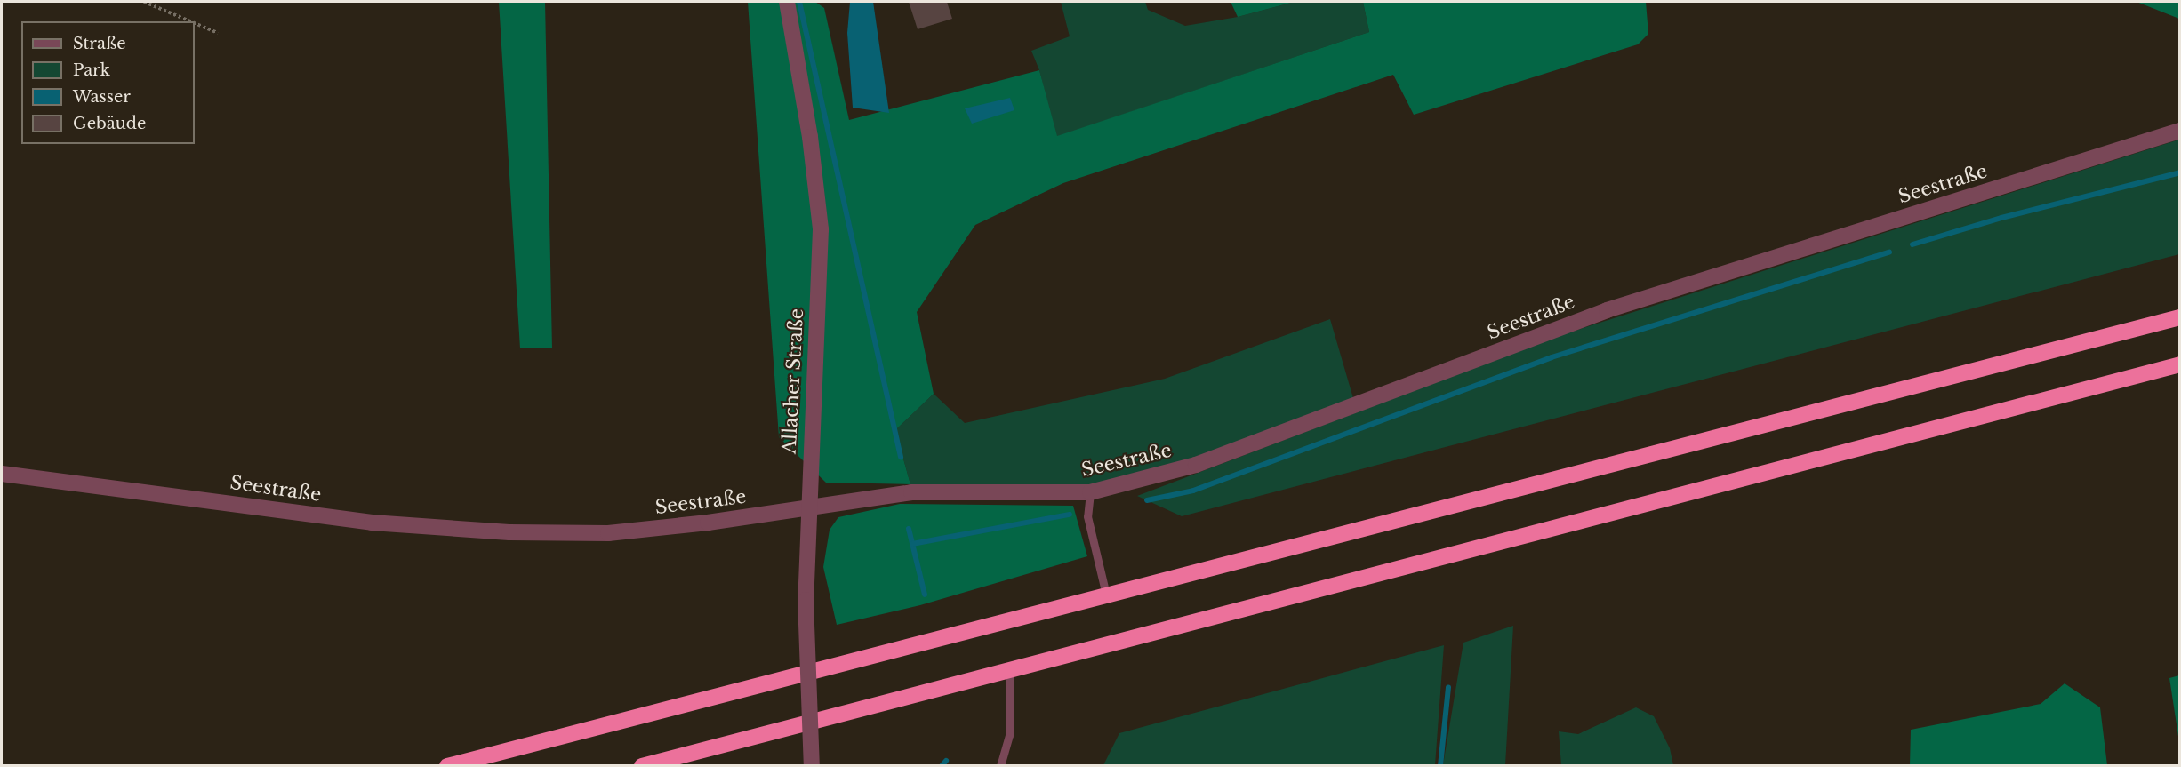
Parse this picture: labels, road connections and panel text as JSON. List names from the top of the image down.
{
  "streets": {
    "street": ["Seestraße", "Allacher Straße"]
  },
  "crossings": [
    ["Seestraße", "Allacher Straße"]
  ],
  "legend": [
    "Straße",
    "Park",
    "Wasser",
    "Gebäude"
  ]
}
